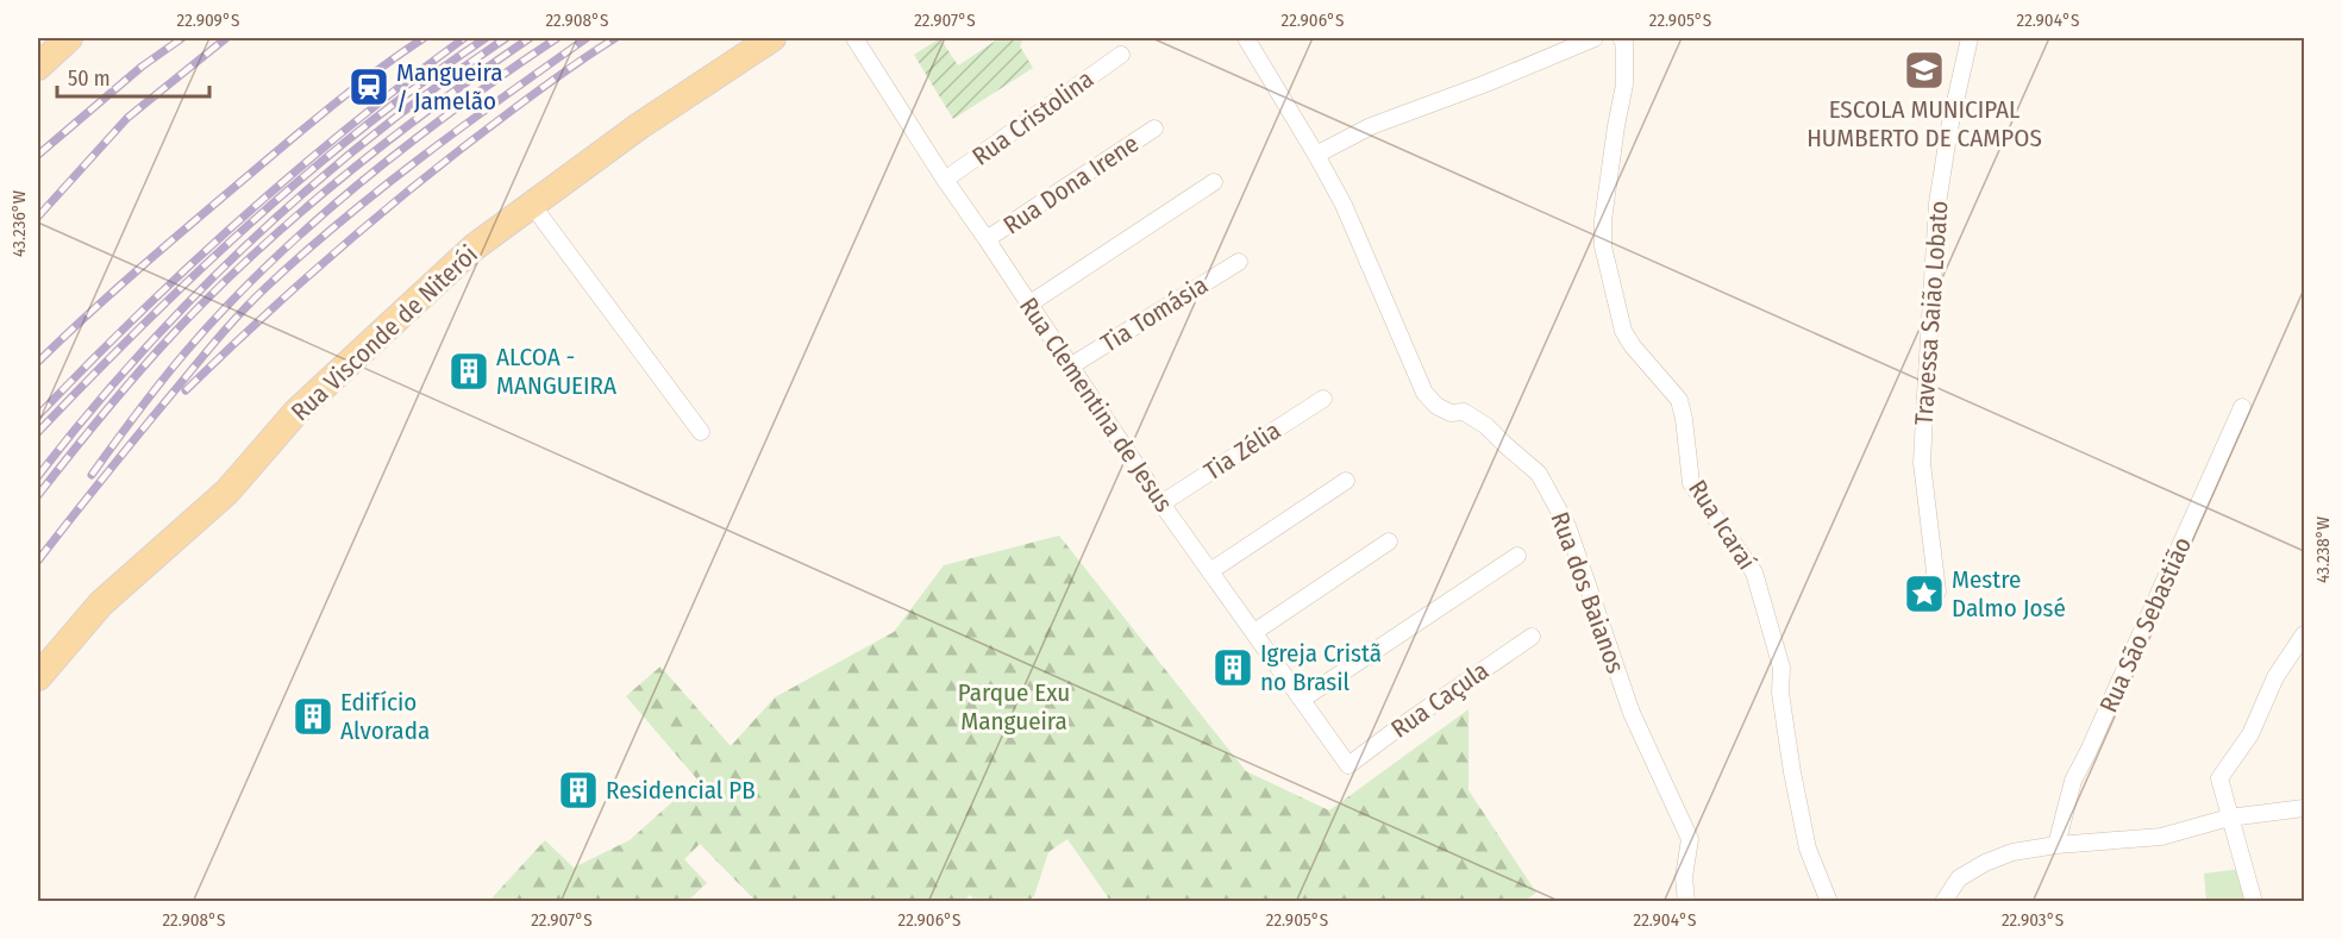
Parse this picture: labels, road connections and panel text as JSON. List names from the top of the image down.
{
  "streets": {
    "main road": ["Rua Visconde de Niterói"],
    "street": [
      "Rua Cristolina",
      "Rua Dona Irene",
      "Travessa Saião Lobato",
      "Tia Tomásia",
      "Rua Clementina de Jesus",
      "Tia Zélia",
      "Rua Icaraí",
      "Rua dos Baianos",
      "Rua São Sebastião",
      "Rua Caçula"
    ]
  },
  "crossings": [
    ["Rua Cristolina", "Rua Clementina de Jesus"],
    ["Rua Dona Irene", "Rua Clementina de Jesus"],
    ["Tia Tomásia", "Rua Clementina de Jesus"],
    ["Rua Clementina de Jesus", "Tia Zélia"],
    ["Rua Clementina de Jesus", "Rua Caçula"]
  ],
  "parks": ["Parque Exu Mangueira"],
  "places": {
    "school or university": ["ESCOLA MUNICIPAL HUMBERTO DE CAMPOS"],
    "station": ["Mangueira / Jamelão"],
    "building": [
      "ALCOA - MANGUEIRA",
      "Igreja Cristã no Brasil",
      "Edifício Alvorada",
      "Residencial PB"
    ],
    "place": ["Mestre Dalmo José"]
  },
  "scale_bar": "50 m",
  "coordinates": [
    "22.909°S",
    "22.908°S",
    "22.907°S",
    "22.906°S",
    "22.905°S",
    "22.904°S",
    "43.236°W",
    "43.238°W",
    "22.903°S"
  ]
}
